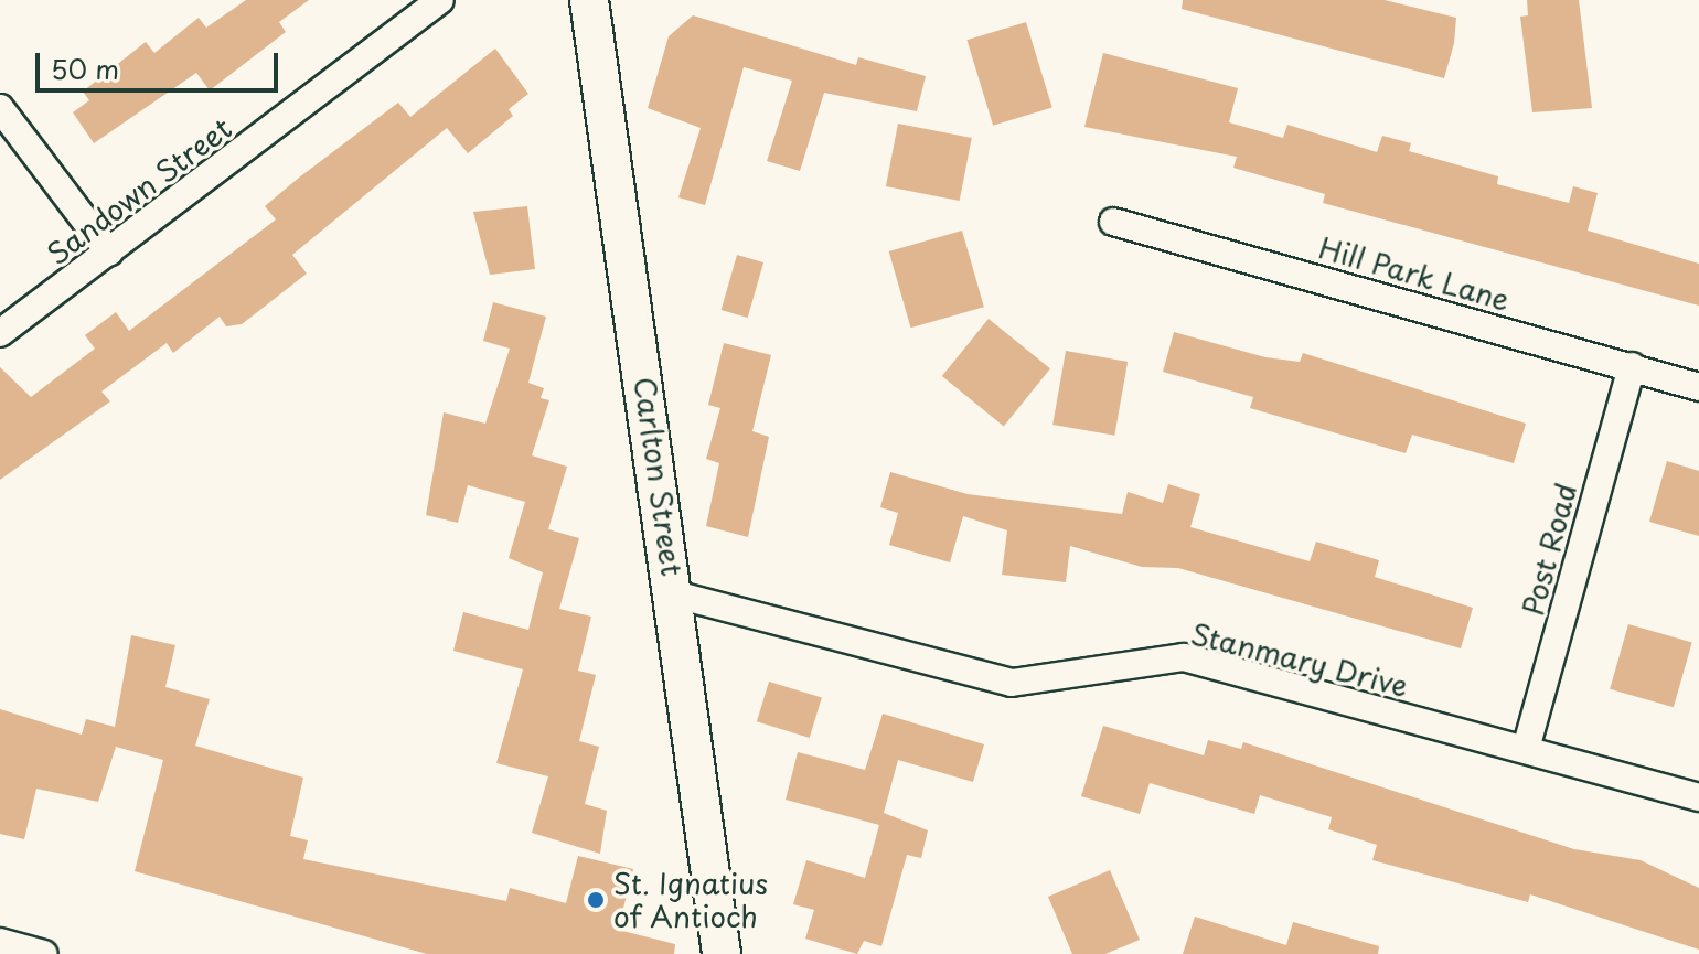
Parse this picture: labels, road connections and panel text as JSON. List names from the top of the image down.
{
  "streets": {
    "main road": ["Carlton Street"],
    "street": [
      "Sandown Street",
      "Hill Park Lane",
      "Post Road",
      "Stanmary Drive"
    ]
  },
  "crossings": [
    ["Hill Park Lane", "Post Road"],
    ["Carlton Street", "Stanmary Drive"],
    ["Post Road", "Stanmary Drive"]
  ],
  "places": ["St. Ignatius of Antioch"],
  "scale_bar": "50 m"
}
